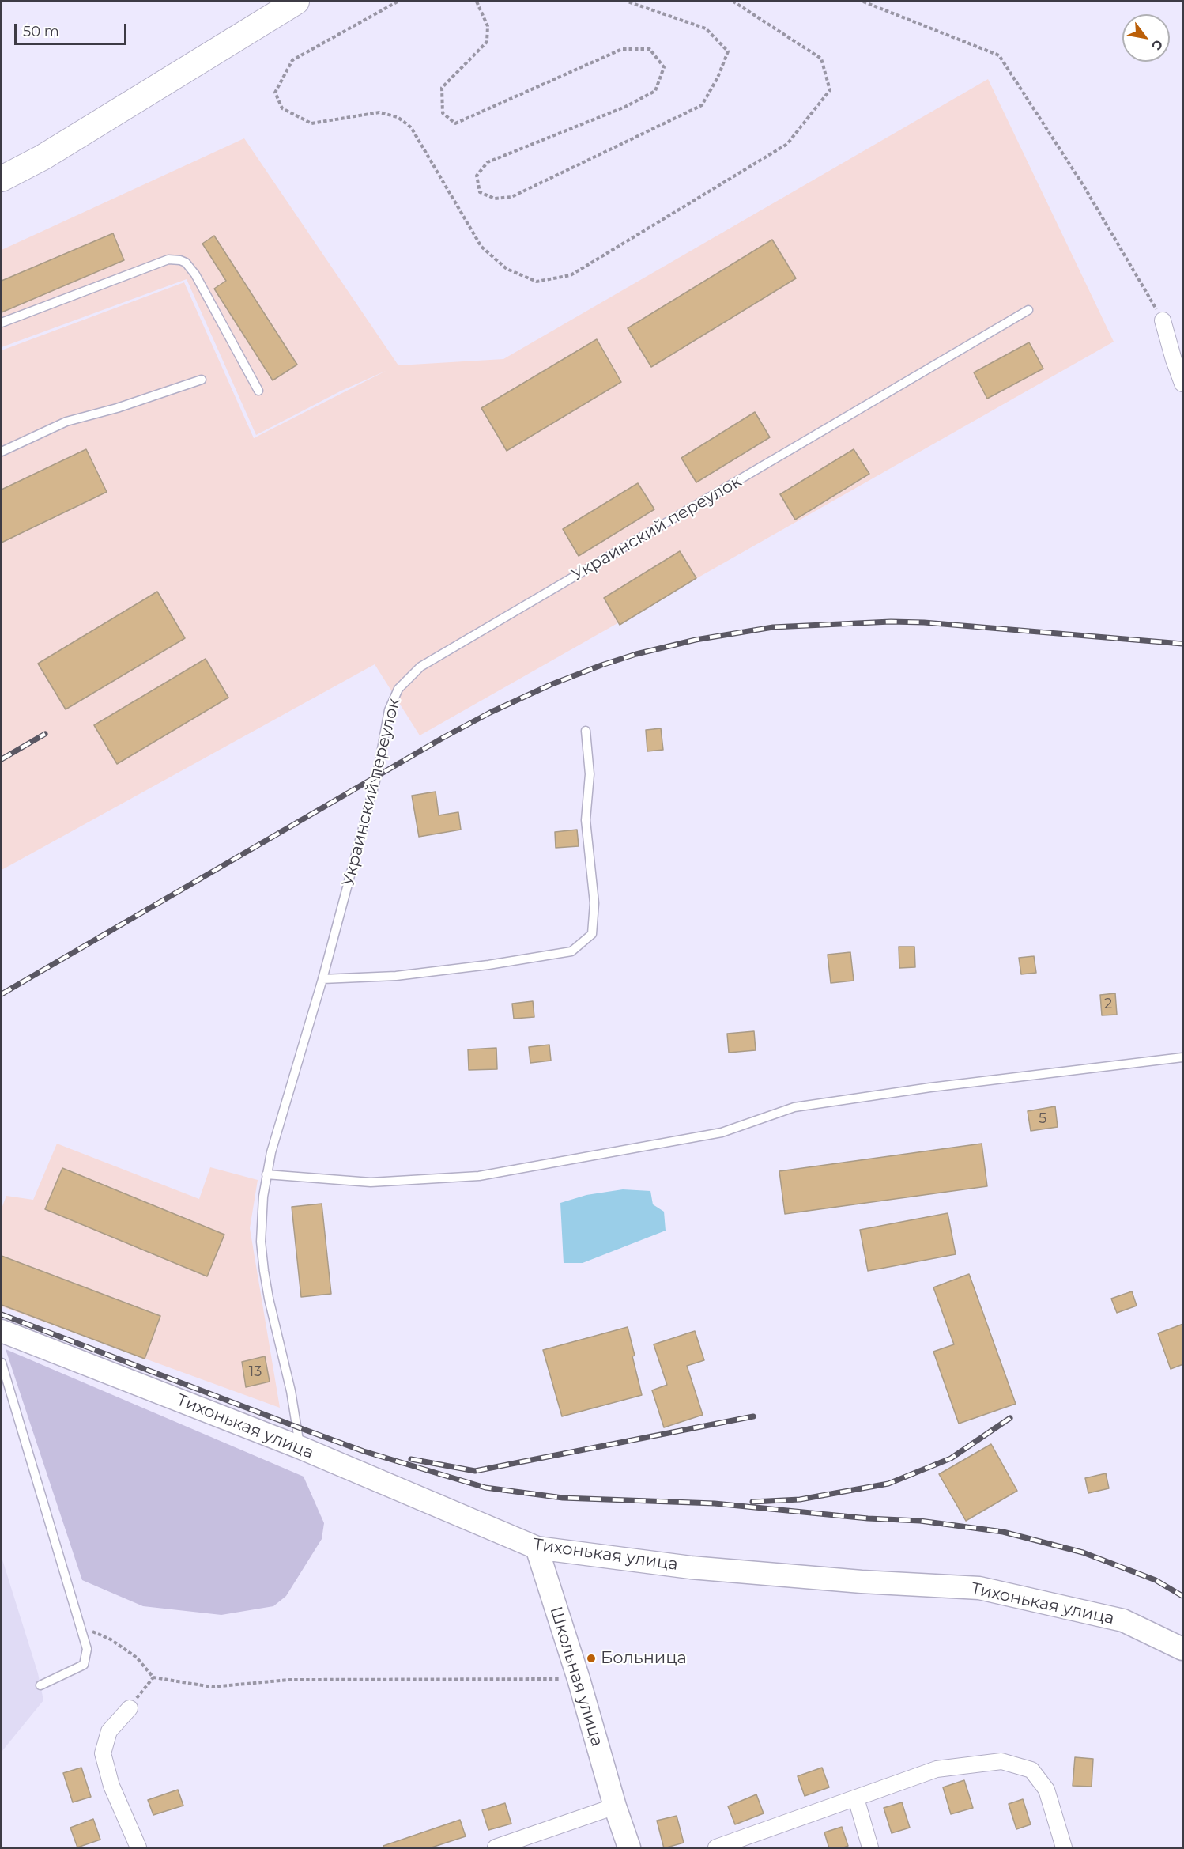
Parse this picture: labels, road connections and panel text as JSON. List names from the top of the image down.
{
  "streets": {
    "street": ["Тихонькая улица", "Школьная улица"],
    "lane": ["Украинский переулок"]
  },
  "crossings": [
    ["Украинский переулок", "Тихонькая улица"],
    ["Тихонькая улица", "Школьная улица"]
  ],
  "places": ["Больница"],
  "house_numbers": ["2", "5", "13"],
  "scale_bar": "50 m",
  "north": "bottom right"
}
